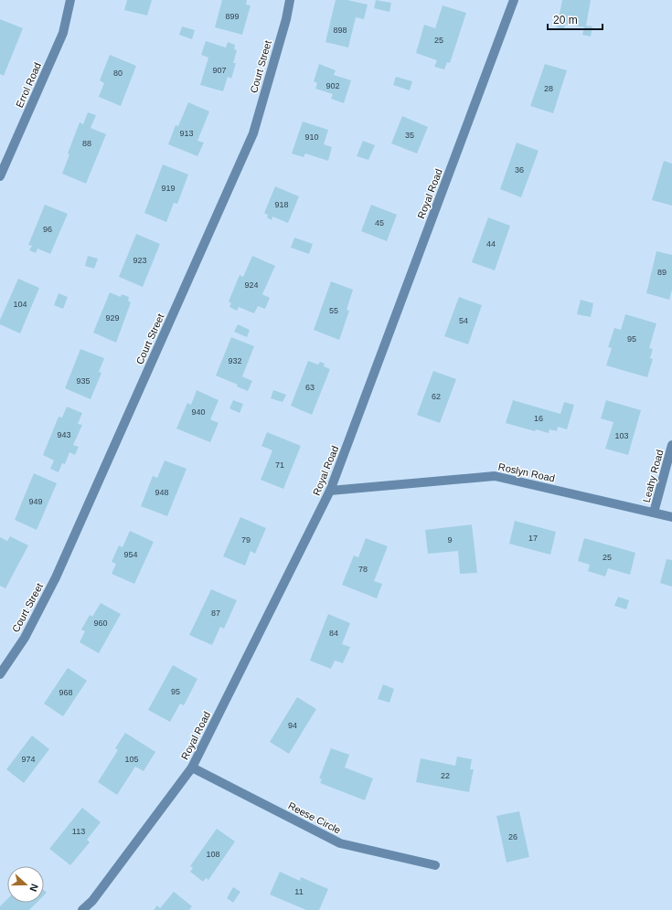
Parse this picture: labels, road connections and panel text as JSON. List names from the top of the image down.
{
  "streets": {
    "street": [
      "Court Street",
      "Errol Road",
      "Royal Road",
      "Roslyn Road",
      "Leahy Road",
      "Reese Circle"
    ]
  },
  "crossings": [
    ["Royal Road", "Roslyn Road"],
    ["Royal Road", "Reese Circle"],
    ["Roslyn Road", "Leahy Road"]
  ],
  "house_numbers": [
    "899",
    "898",
    "25",
    "907",
    "80",
    "902",
    "28",
    "913",
    "35",
    "910",
    "88",
    "36",
    "919",
    "918",
    "45",
    "96",
    "44",
    "923",
    "89",
    "924",
    "104",
    "55",
    "929",
    "54",
    "95",
    "932",
    "935",
    "63",
    "62",
    "940",
    "16",
    "943",
    "103",
    "71",
    "948",
    "949",
    "17",
    "79",
    "9",
    "954",
    "25",
    "78",
    "87",
    "960",
    "84",
    "95",
    "968",
    "94",
    "974",
    "105",
    "22",
    "113",
    "26",
    "108",
    "11"
  ],
  "scale_bar": "20 m",
  "north": "right"
}
